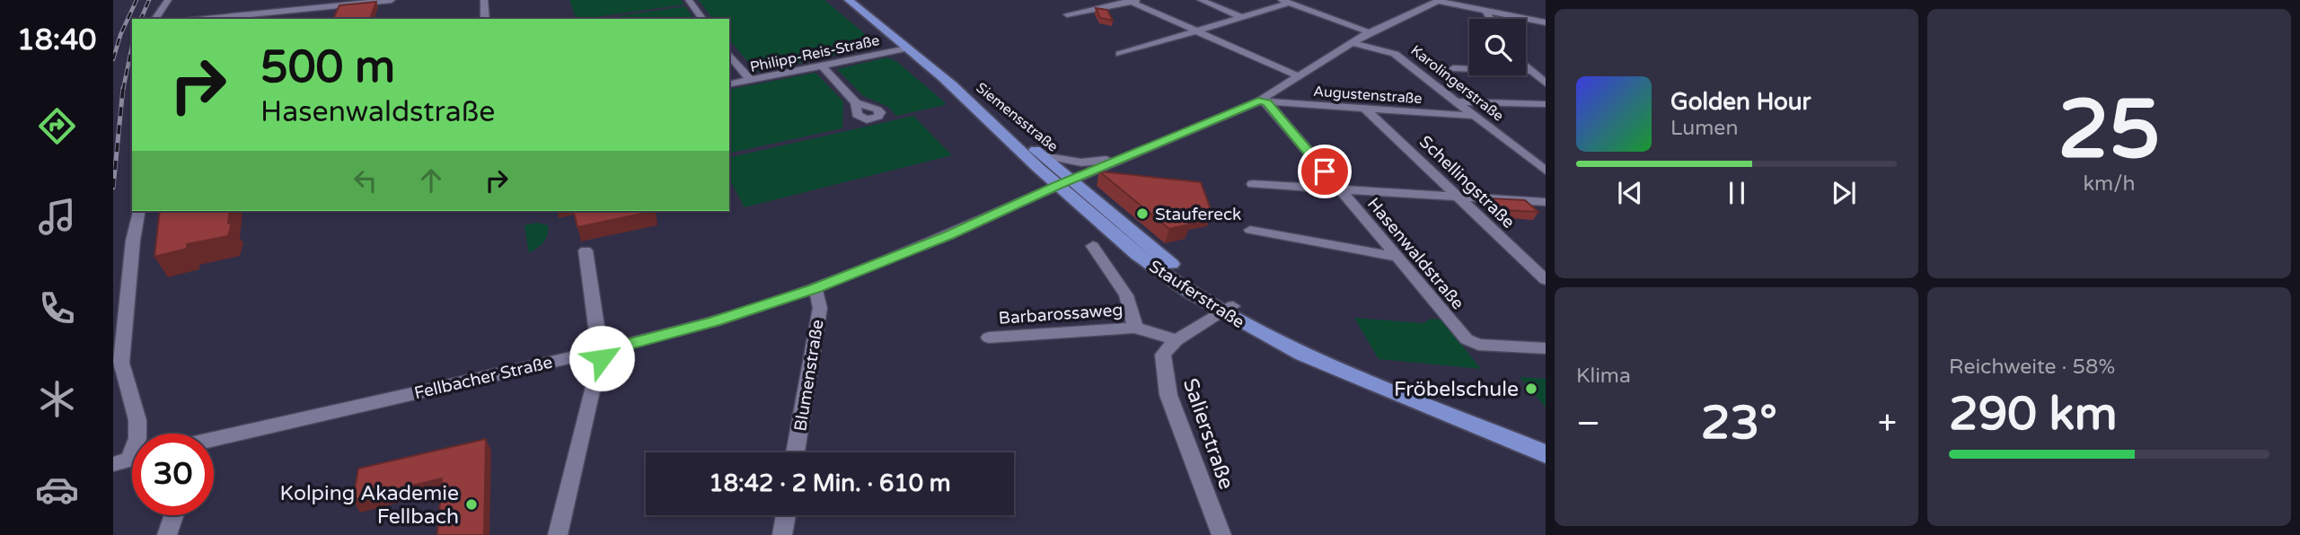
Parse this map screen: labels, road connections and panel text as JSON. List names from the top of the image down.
{
  "streets": {
    "main road": ["Siemensstraße", "Stauferstraße"],
    "street": [
      "Philipp-Reis-Straße",
      "Karolingerstraße",
      "Augustenstraße",
      "Schellingstraße",
      "Hasenwaldstraße",
      "Barbarossaweg",
      "Blumenstraße",
      "Fellbacher Straße",
      "Salierstraße"
    ]
  },
  "crossings": [
    ["Philipp-Reis-Straße", "Siemensstraße"],
    ["Karolingerstraße", "Augustenstraße"],
    ["Karolingerstraße", "Fellbacher Straße"],
    ["Augustenstraße", "Schellingstraße"],
    ["Augustenstraße", "Hasenwaldstraße"],
    ["Augustenstraße", "Fellbacher Straße"],
    ["Siemensstraße", "Stauferstraße"],
    ["Siemensstraße", "Fellbacher Straße"],
    ["Hasenwaldstraße", "Fellbacher Straße"],
    ["Stauferstraße", "Fellbacher Straße"],
    ["Barbarossaweg", "Salierstraße"],
    ["Blumenstraße", "Fellbacher Straße"]
  ],
  "places": ["Staufereck", "Fröbelschule", "Kolping Akademie Fellbach"],
  "page": {
    "tabs": "18:40",
    "tile": [
      ["25", "km/h"],
      "Klima",
      ["Reichweite · 58%", "290 km"]
    ],
    "turn": ["500 m", "Hasenwaldstraße"],
    "song": ["Golden Hour", "Lumen"],
    "heat": ["−", "23°", "+"],
    "limit": "30",
    "trip": "18:42 · 2 Min. · 610 m"
  }
}
